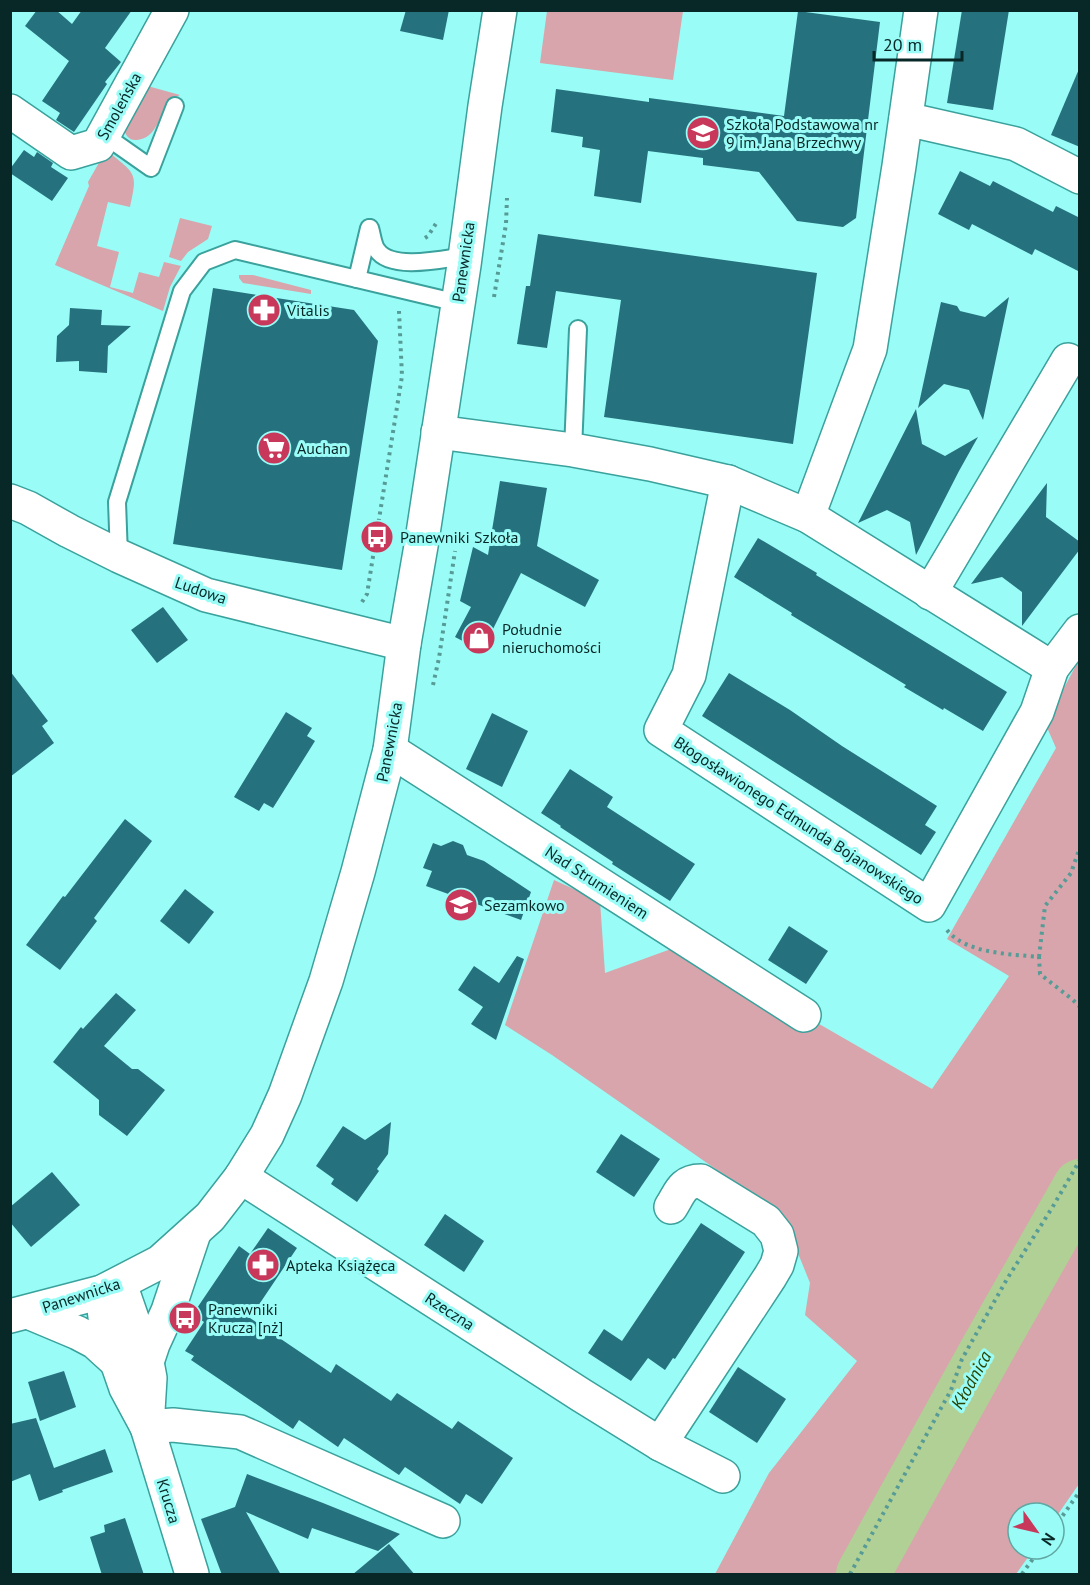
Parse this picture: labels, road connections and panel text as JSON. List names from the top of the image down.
{
  "streets": {
    "street": [
      "Smoleńska",
      "Panewnicka",
      "Ludowa",
      "Błogosławionego Edmunda Bojanowskiego",
      "Nad Strumieniem",
      "Rzeczna",
      "Krucza"
    ]
  },
  "crossings": [
    ["Panewnicka", "Ludowa"],
    ["Panewnicka", "Nad Strumieniem"],
    ["Panewnicka", "Rzeczna"],
    ["Panewnicka", "Krucza"]
  ],
  "water": ["Kłodnica"],
  "places": {
    "school or university": ["Szkoła Podstawowa nr 9 im. Jana Brzechwy", "Sezamkowo"],
    "pharmacy": ["Vitalis", "Apteka Książęca"],
    "supermarket": ["Auchan"],
    "bus stop": ["Panewniki Szkoła", "Panewniki Krucza [nż]"],
    "shop": ["Południe nieruchomości"]
  },
  "scale_bar": "20 m",
  "north": "bottom right"
}
